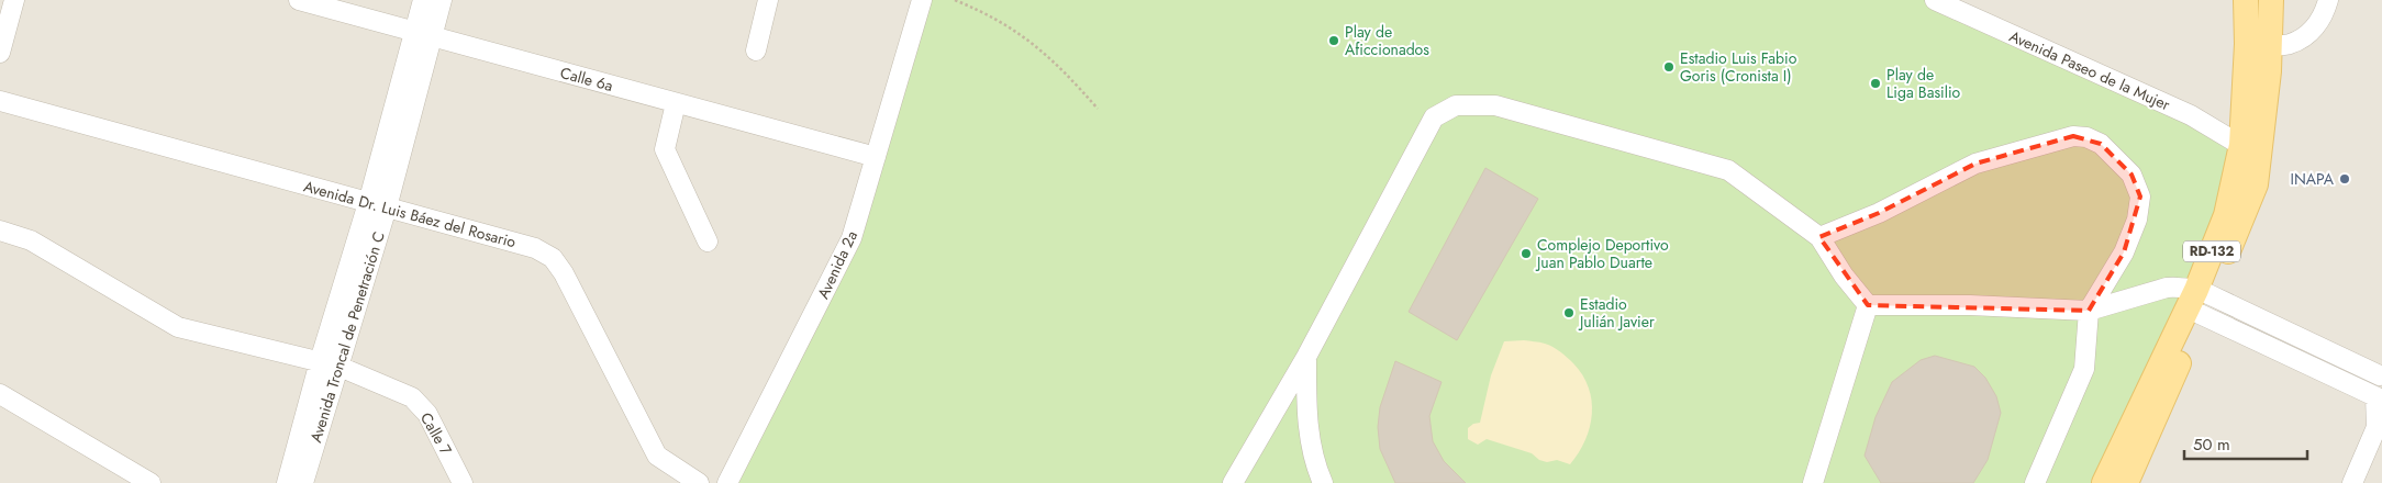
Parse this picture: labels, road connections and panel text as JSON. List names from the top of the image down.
{
  "streets": {
    "main road": ["RD-132"],
    "street": [
      "Avenida Paseo de la Mujer",
      "Calle 6a",
      "Avenida Dr. Luis Báez del Rosario",
      "Avenida 2a",
      "Avenida Troncal de Penetración C",
      "Calle 7"
    ]
  },
  "crossings": [
    ["Avenida Paseo de la Mujer", "RD-132"],
    ["Calle 6a", "Avenida 2a"],
    ["Calle 6a", "Avenida Troncal de Penetración C"],
    ["Avenida Dr. Luis Báez del Rosario", "Avenida Troncal de Penetración C"],
    ["Avenida Troncal de Penetración C", "Calle 7"]
  ],
  "places": [
    "Play de Aficcionados",
    "Estadio Luis Fabio Goris (Cronista I)",
    "Play de Liga Basilio",
    "INAPA",
    "Complejo Deportivo Juan Pablo Duarte",
    "Estadio Julián Javier"
  ],
  "scale_bar": "50 m"
}
